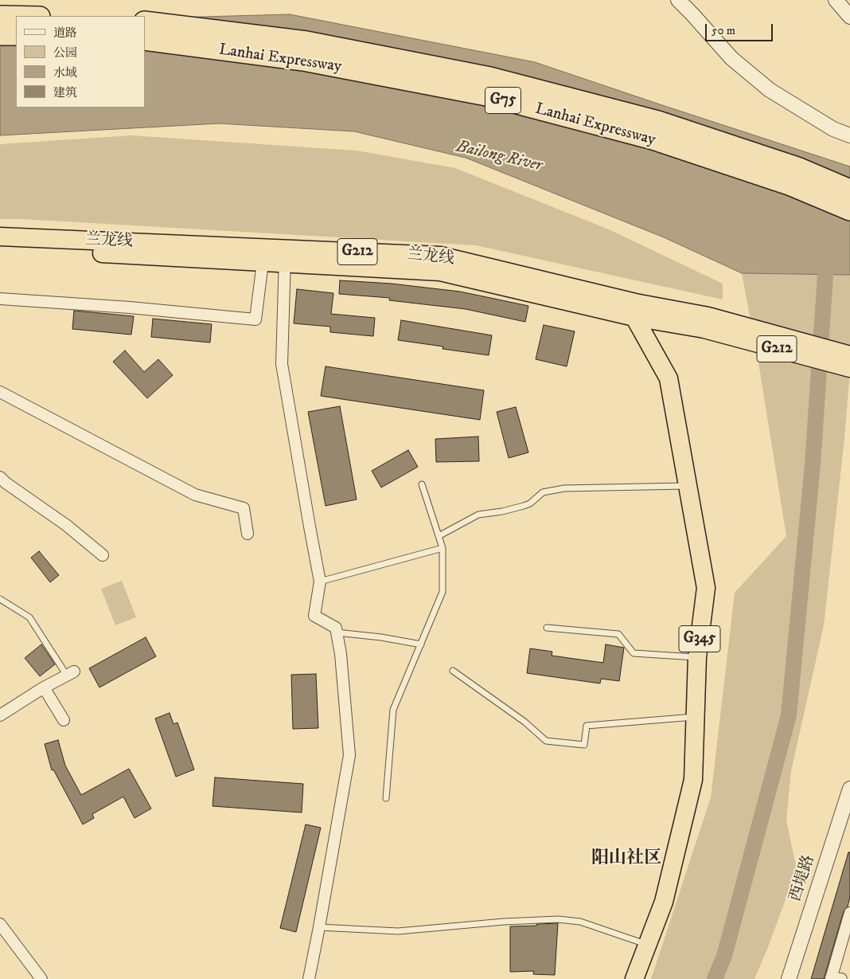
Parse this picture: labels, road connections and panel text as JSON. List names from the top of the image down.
{
  "streets": {
    "highway": [
      "Lanhai Expressway",
      "G75",
      "兰龙线",
      "G212",
      "G345"
    ],
    "street": ["西堤路"]
  },
  "crossings": [
    ["兰龙线", "G345"]
  ],
  "districts": ["阳山社区"],
  "water": ["Bailong River"],
  "legend": [
    "道路",
    "公园",
    "水域",
    "建筑"
  ],
  "scale_bar": "50 m"
}
